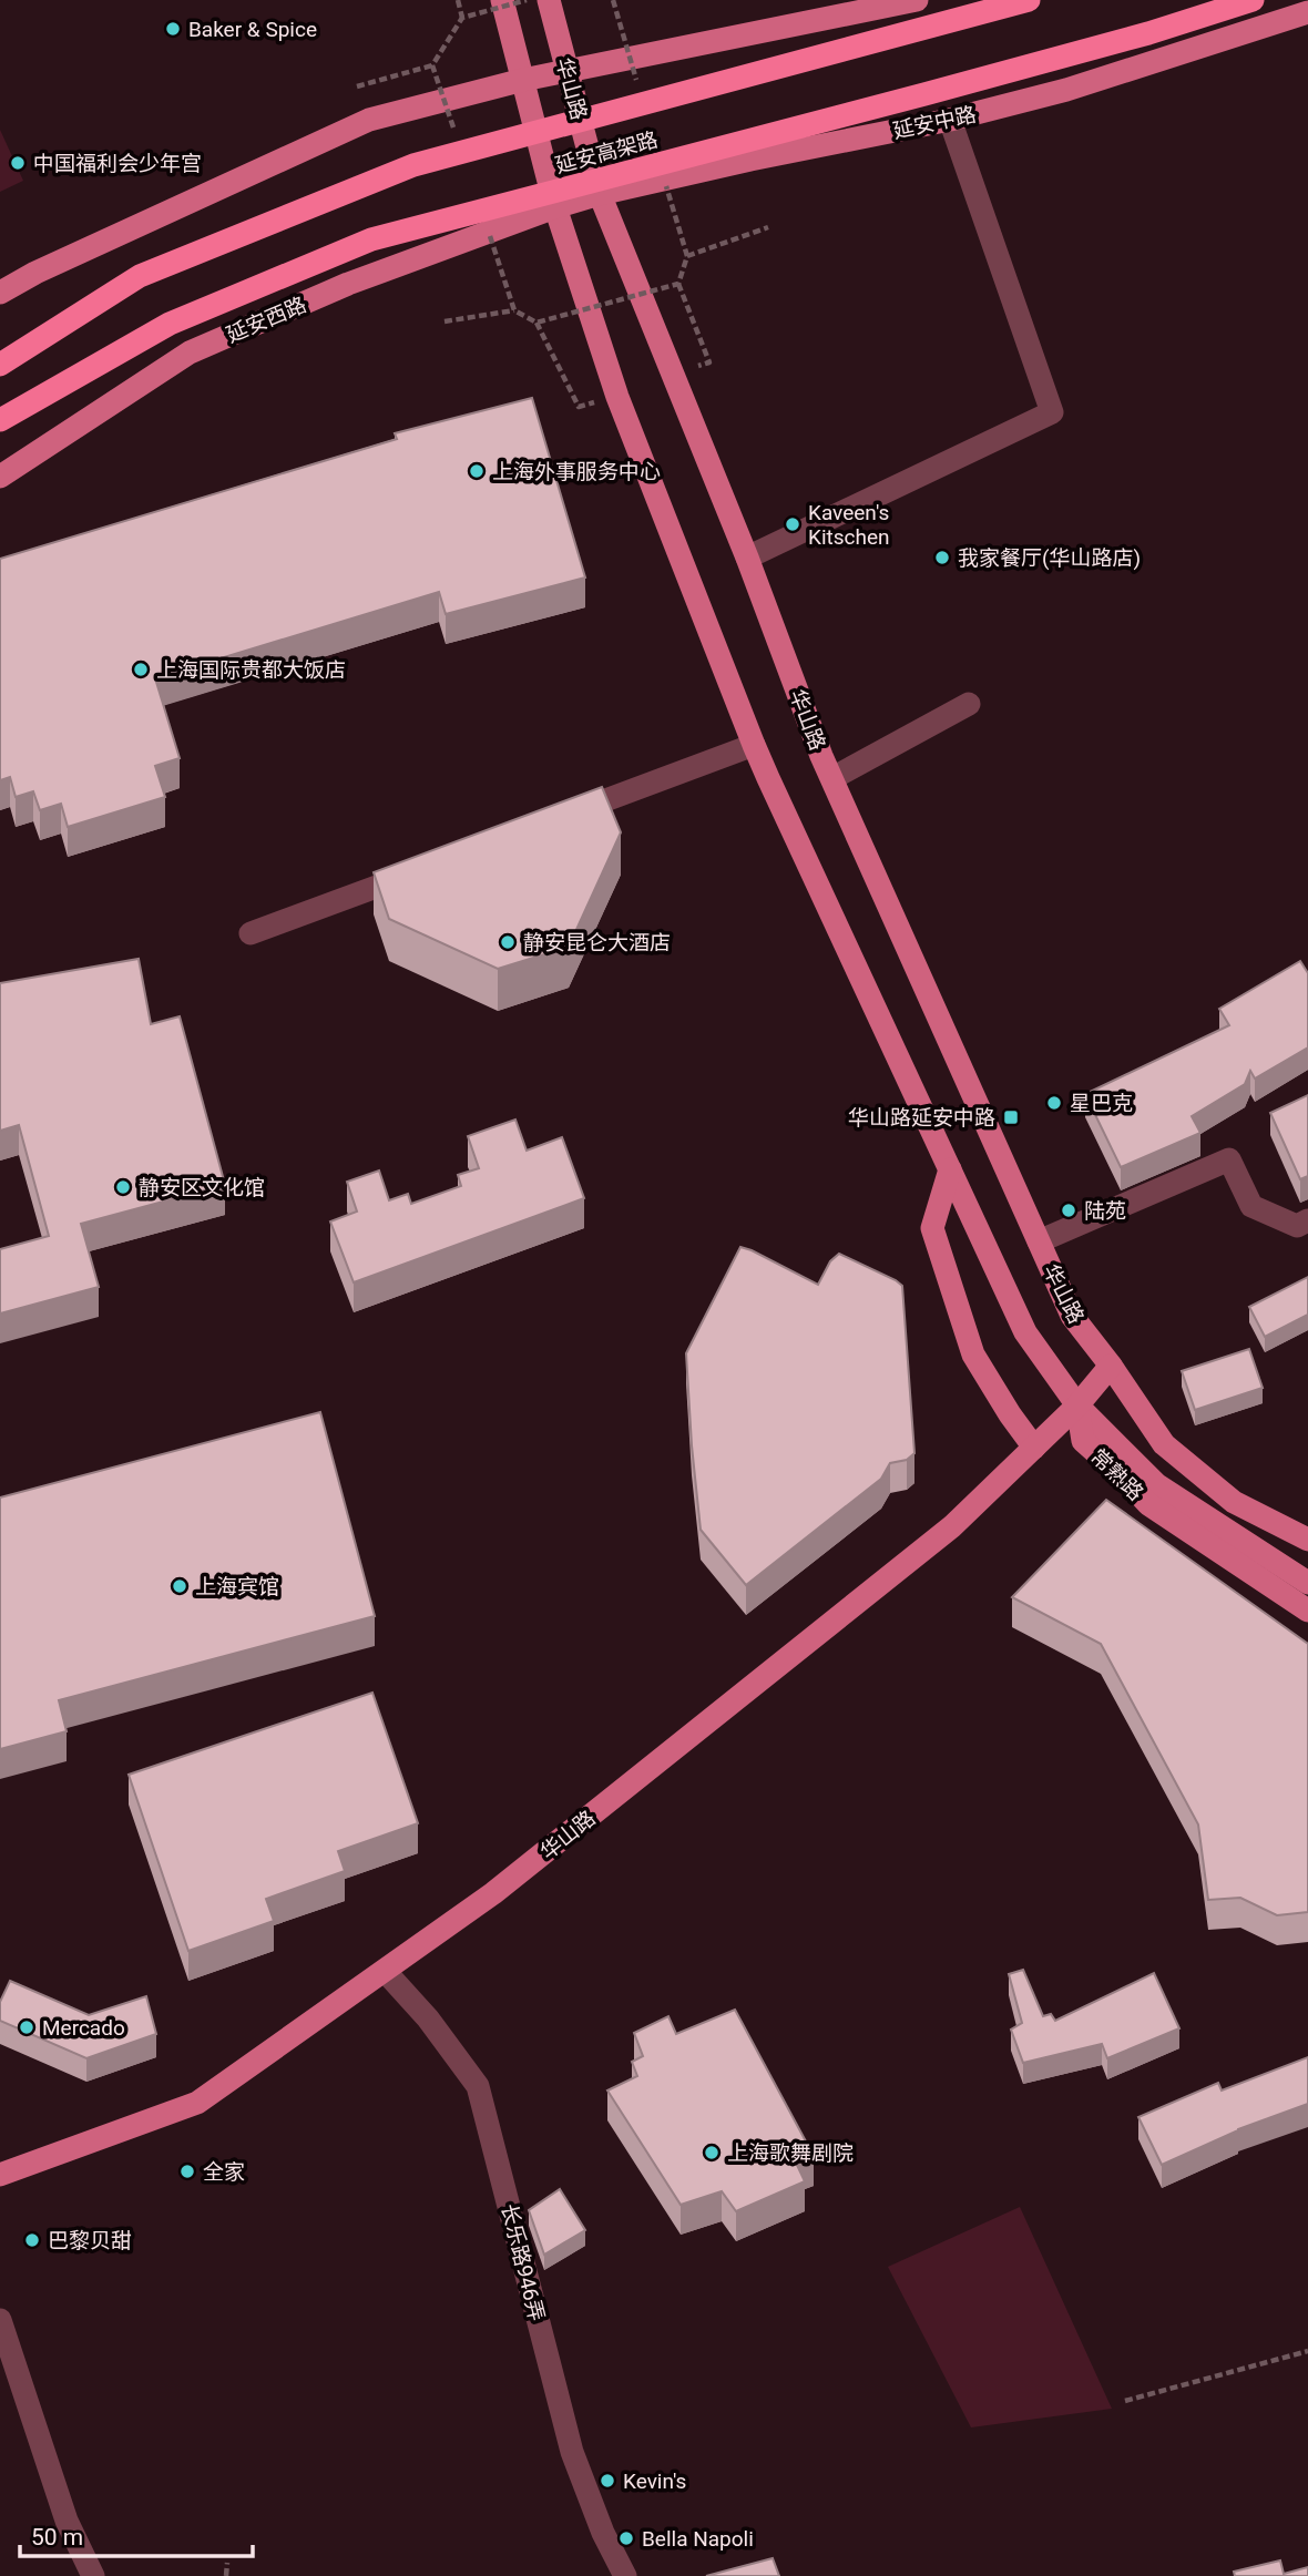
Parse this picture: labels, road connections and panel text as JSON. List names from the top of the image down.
{
  "streets": {
    "highway": ["延安高架路"],
    "main road": [
      "华山路",
      "延安中路",
      "延安西路",
      "常熟路"
    ],
    "street": ["长乐路946弄"]
  },
  "crossings": [
    ["华山路", "延安中路"],
    ["华山路", "延安西路"],
    ["华山路", "常熟路"],
    ["华山路", "长乐路946弄"],
    ["延安中路", "延安西路"]
  ],
  "places": {
    "other": [
      "Baker & Spice",
      "中国福利会少年宫",
      "上海外事服务中心",
      "Kaveen's Kitschen",
      "我家餐厅(华山路店)",
      "上海国际贵都大饭店",
      "静安昆仑大酒店",
      "星巴克",
      "静安区文化馆",
      "陆苑",
      "上海宾馆",
      "Mercado",
      "上海歌舞剧院",
      "全家",
      "巴黎贝甜",
      "Kevin's",
      "Bella Napoli"
    ],
    "transit": ["华山路延安中路"]
  },
  "scale_bar": "50 m"
}
